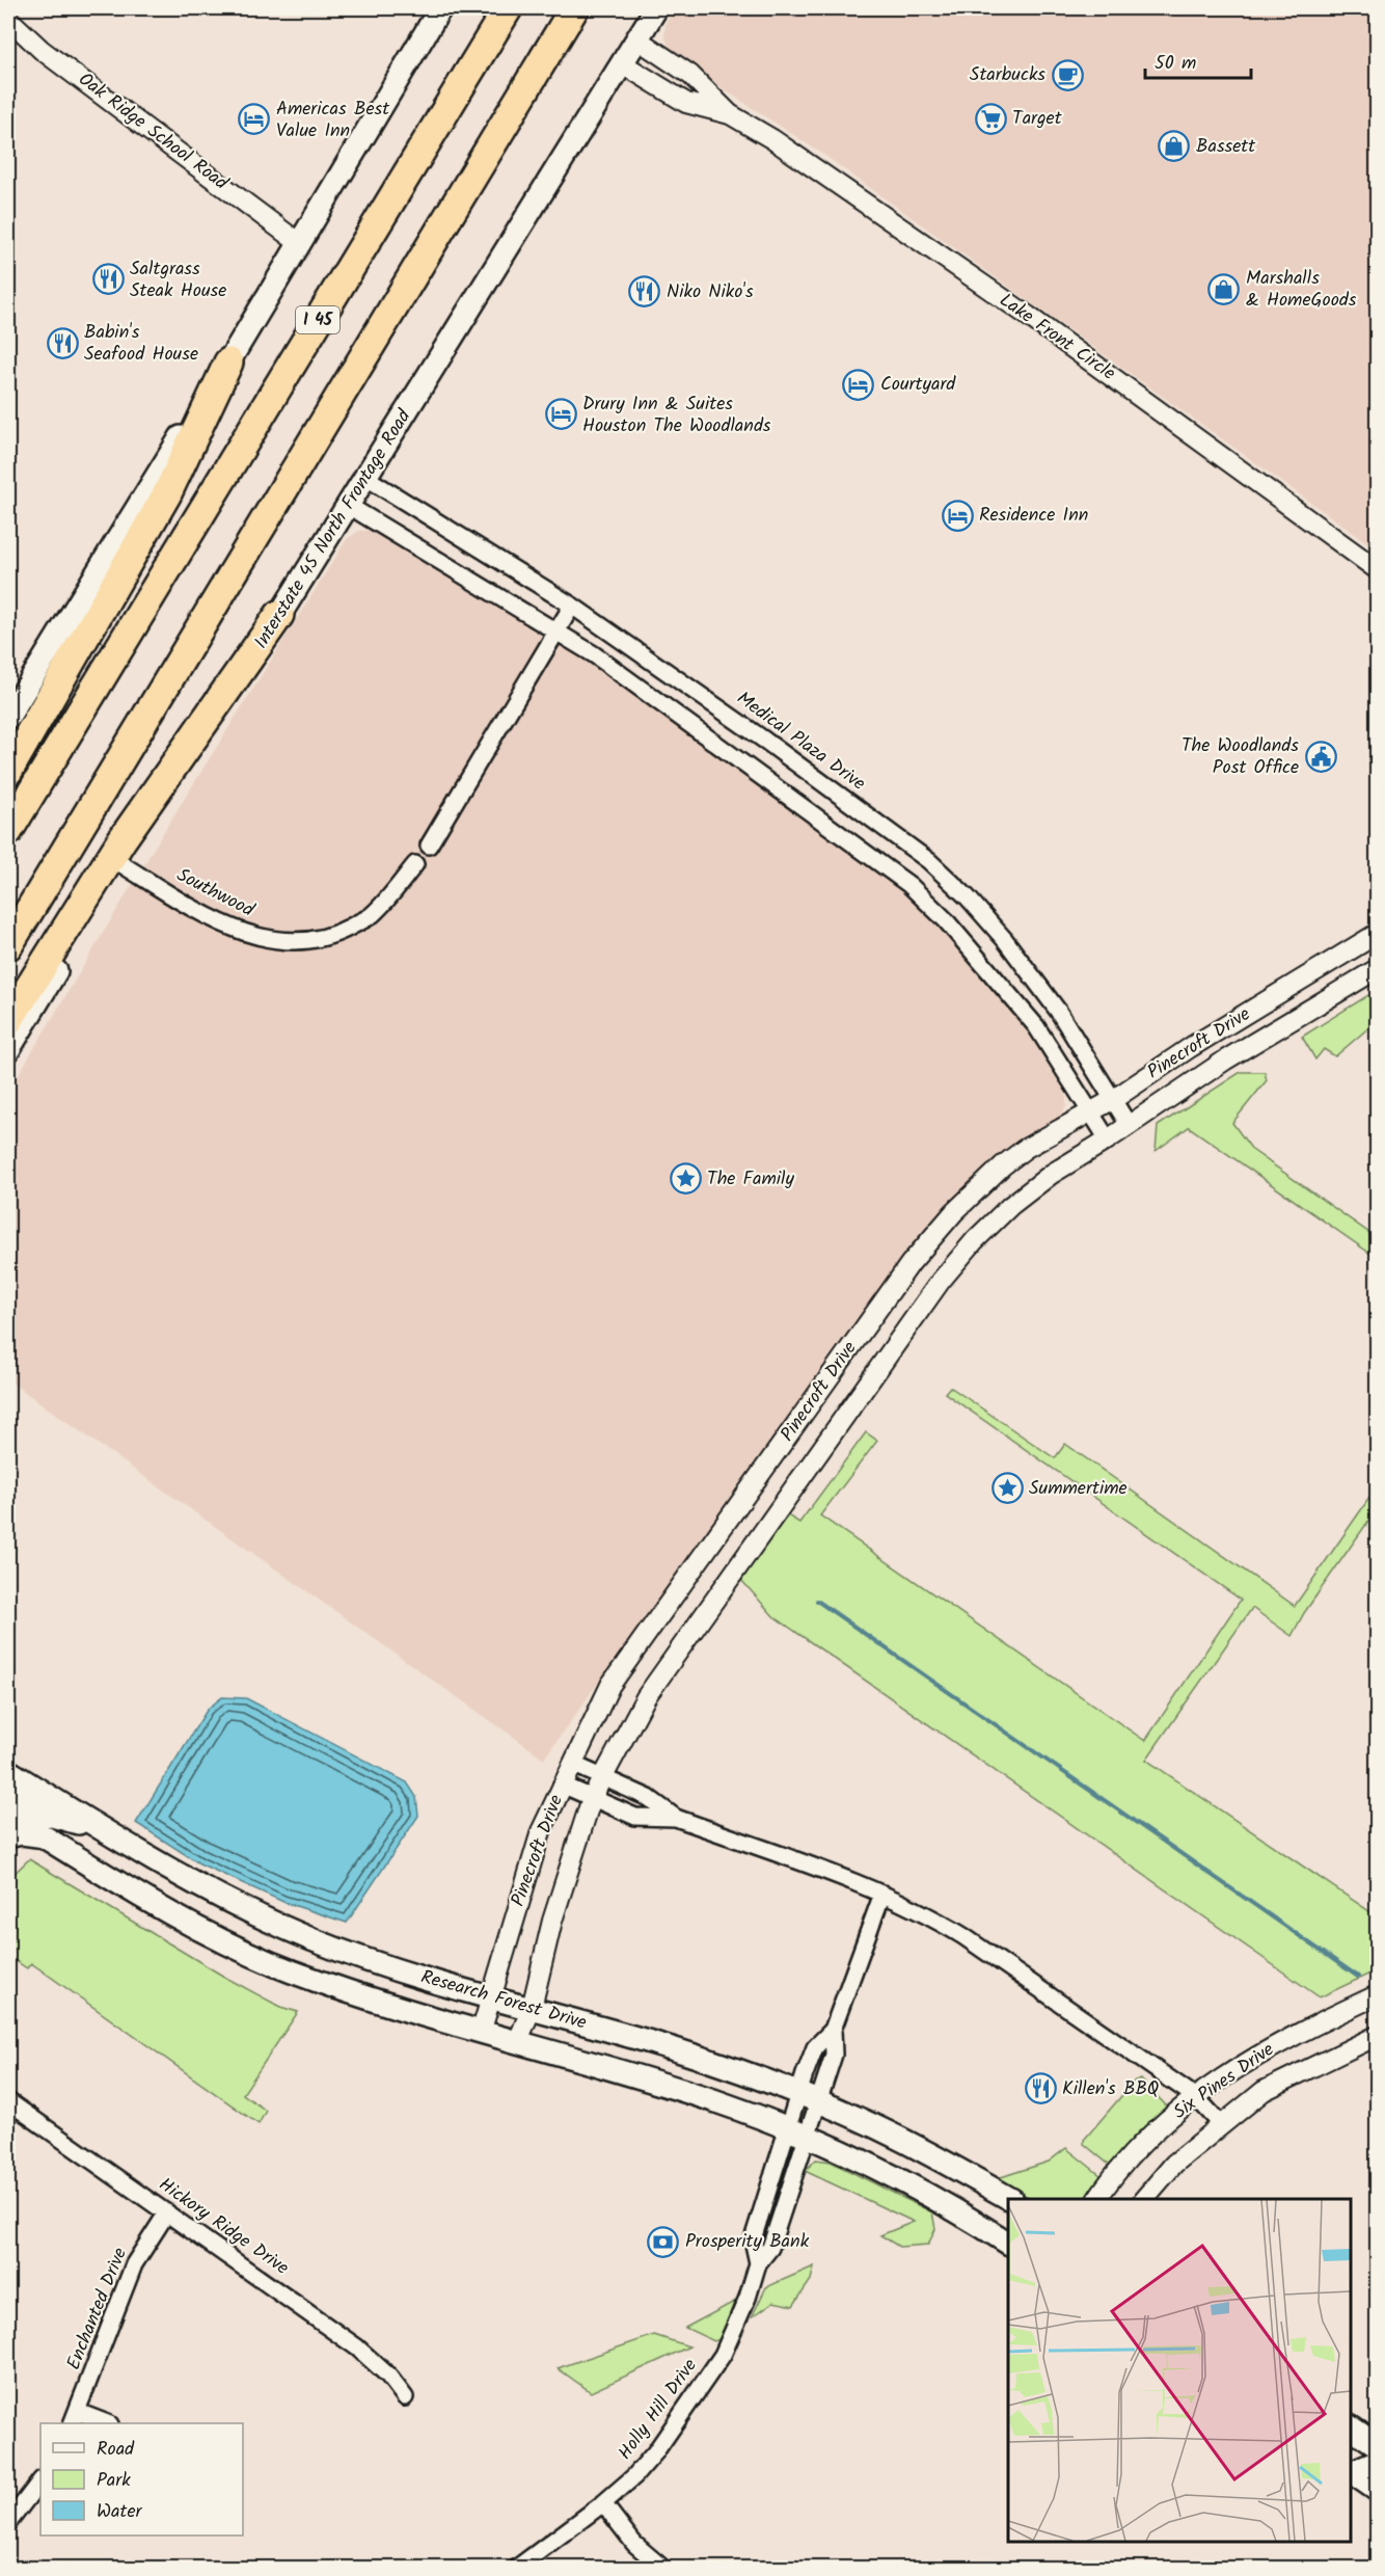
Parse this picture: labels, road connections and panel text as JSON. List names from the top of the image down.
{
  "streets": {
    "highway": ["I 45"],
    "main road": ["Interstate 45 North Frontage Road", "Research Forest Drive"],
    "street": [
      "Oak Ridge School Road",
      "Lake Front Circle",
      "Medical Plaza Drive",
      "Southwood",
      "Pinecroft Drive",
      "Six Pines Drive",
      "Hickory Ridge Drive",
      "Enchanted Drive",
      "Holly Hill Drive"
    ]
  },
  "crossings": [
    ["Lake Front Circle", "Interstate 45 North Frontage Road"],
    ["Interstate 45 North Frontage Road", "Medical Plaza Drive"],
    ["Interstate 45 North Frontage Road", "Southwood"],
    ["Medical Plaza Drive", "Pinecroft Drive"],
    ["Pinecroft Drive", "Research Forest Drive"],
    ["Research Forest Drive", "Holly Hill Drive"],
    ["Hickory Ridge Drive", "Enchanted Drive"]
  ],
  "places": {
    "cafe": ["Starbucks"],
    "supermarket": ["Target"],
    "hotel": [
      "Americas Best Value Inn",
      "Courtyard",
      "Drury Inn & Suites Houston The Woodlands",
      "Residence Inn"
    ],
    "shop": ["Bassett", "Marshalls & HomeGoods"],
    "restaurant": [
      "Saltgrass Steak House",
      "Niko Niko's",
      "Babin's Seafood House",
      "Killen's BBQ"
    ],
    "public building": ["The Woodlands Post Office"],
    "place": ["The Family", "Summertime"],
    "bank": ["Prosperity Bank"]
  },
  "legend": ["Road", "Park", "Water"],
  "scale_bar": "50 m"
}
